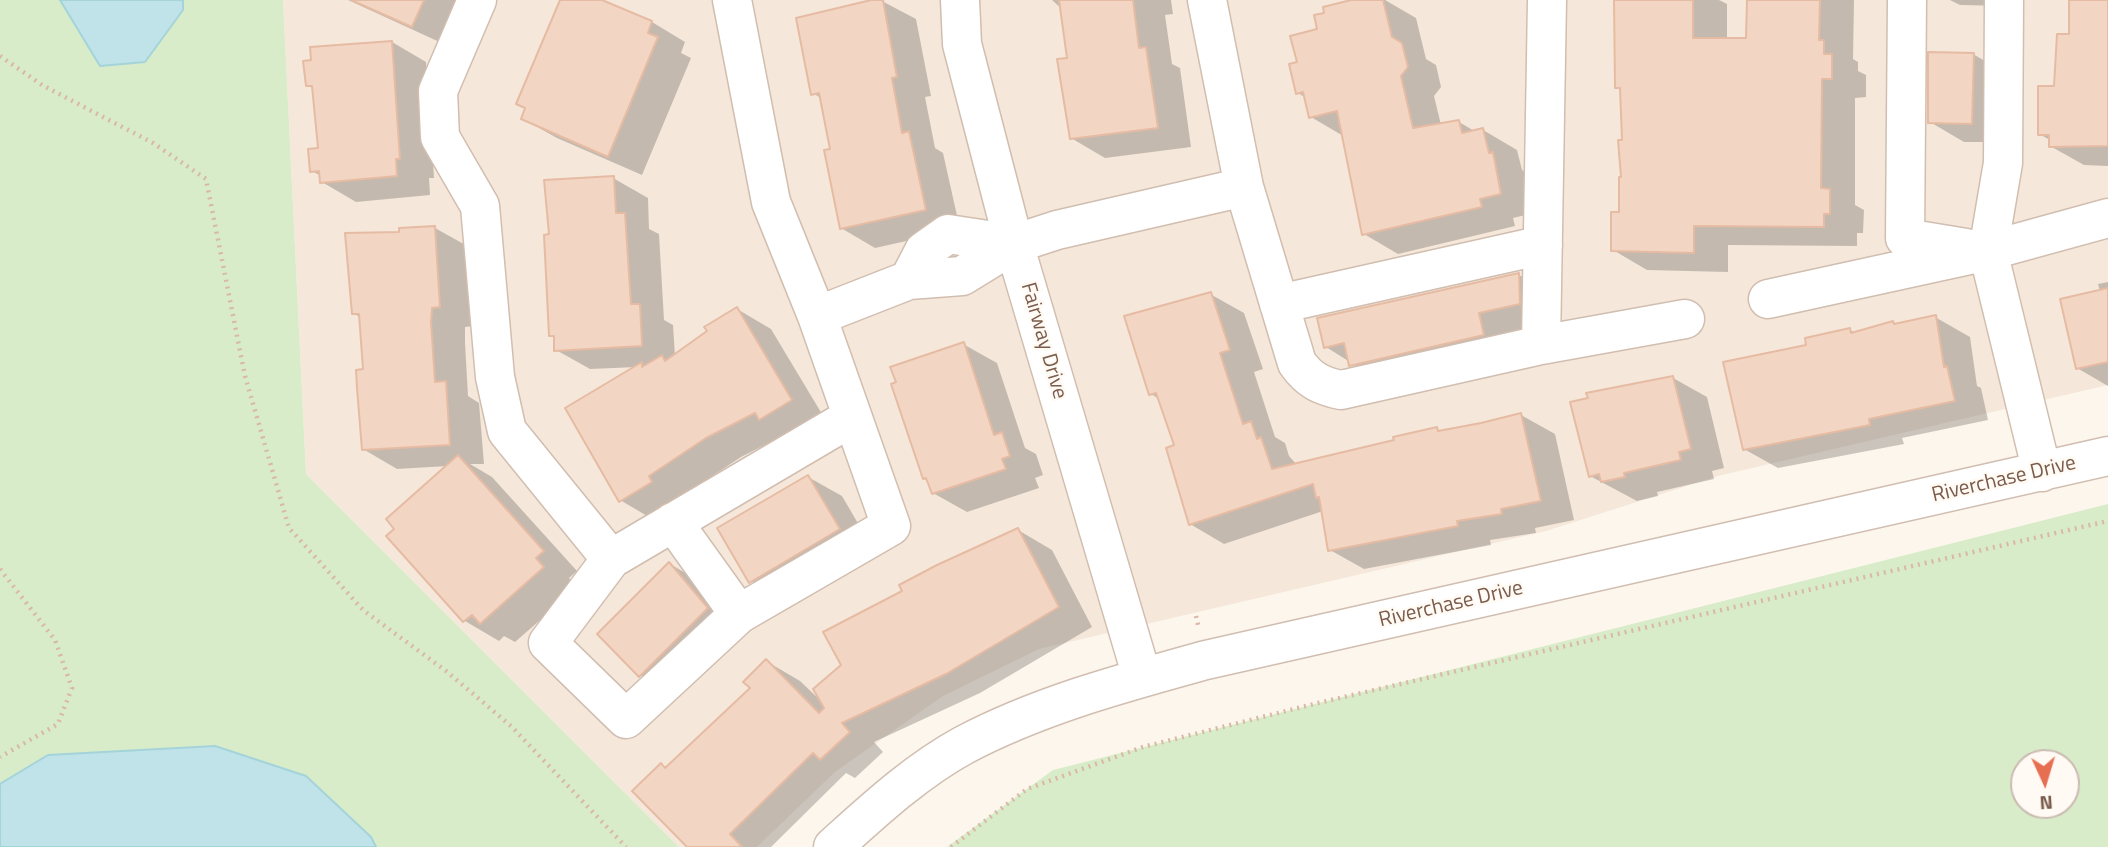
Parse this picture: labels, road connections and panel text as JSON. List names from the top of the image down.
{
  "streets": {
    "street": ["Fairway Drive", "Riverchase Drive"]
  },
  "crossings": [
    ["Fairway Drive", "Riverchase Drive"]
  ],
  "north": "bottom"
}
